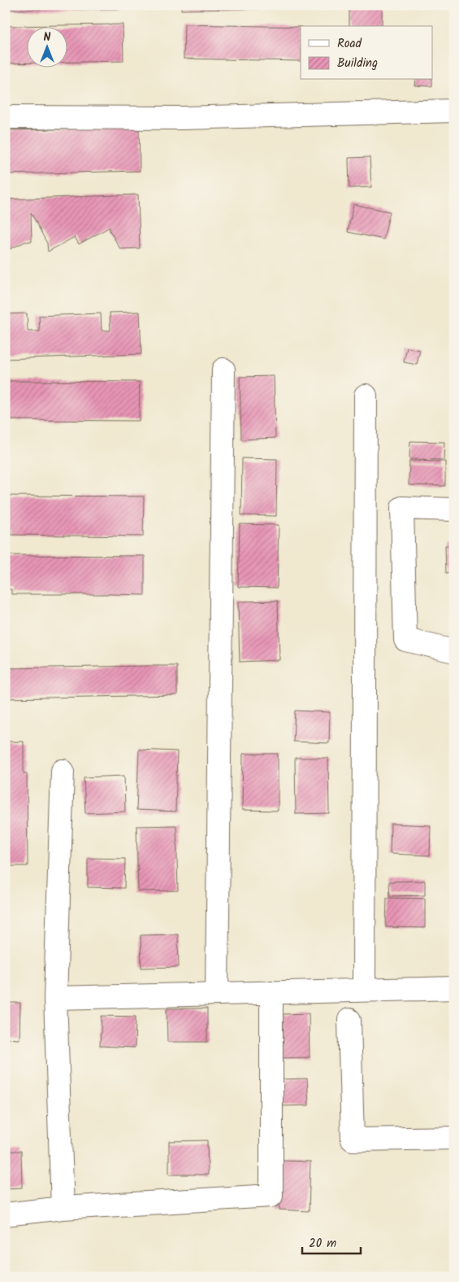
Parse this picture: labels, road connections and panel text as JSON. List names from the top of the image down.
{
  "legend": ["Road", "Building"],
  "scale_bar": "20 m",
  "north": "top"
}
